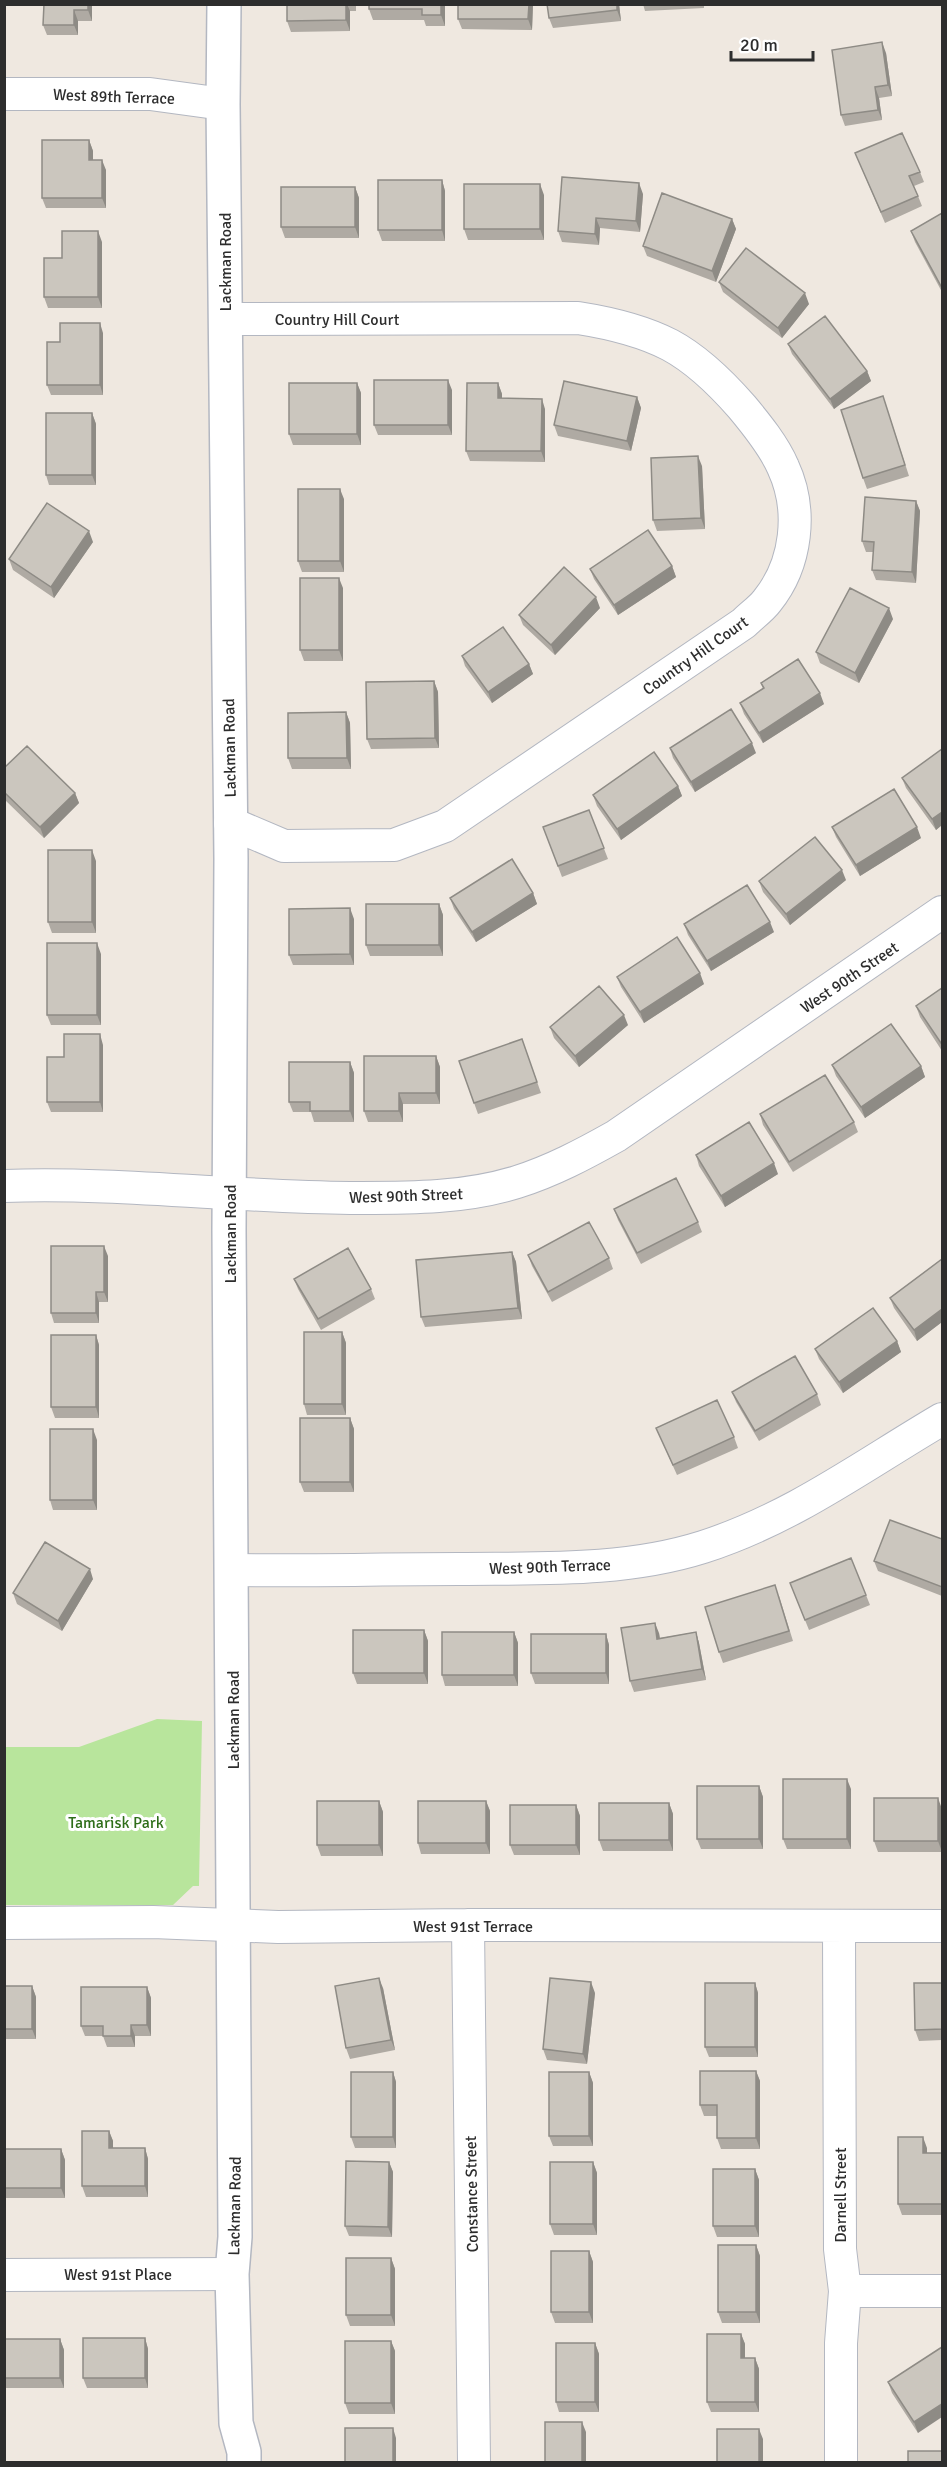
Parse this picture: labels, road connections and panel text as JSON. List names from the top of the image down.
{
  "streets": {
    "main road": ["Lackman Road"],
    "street": [
      "West 89th Terrace",
      "Country Hill Court",
      "West 90th Street",
      "West 90th Terrace",
      "West 91st Terrace",
      "Constance Street",
      "Darnell Street",
      "West 91st Place"
    ]
  },
  "crossings": [
    ["West 89th Terrace", "Lackman Road"],
    ["Lackman Road", "Country Hill Court"],
    ["Lackman Road", "West 90th Street"],
    ["Lackman Road", "West 90th Terrace"],
    ["Lackman Road", "West 91st Terrace"],
    ["Lackman Road", "West 91st Place"],
    ["West 91st Terrace", "Constance Street"],
    ["West 91st Terrace", "Darnell Street"]
  ],
  "parks": ["Tamarisk Park"],
  "scale_bar": "20 m"
}
